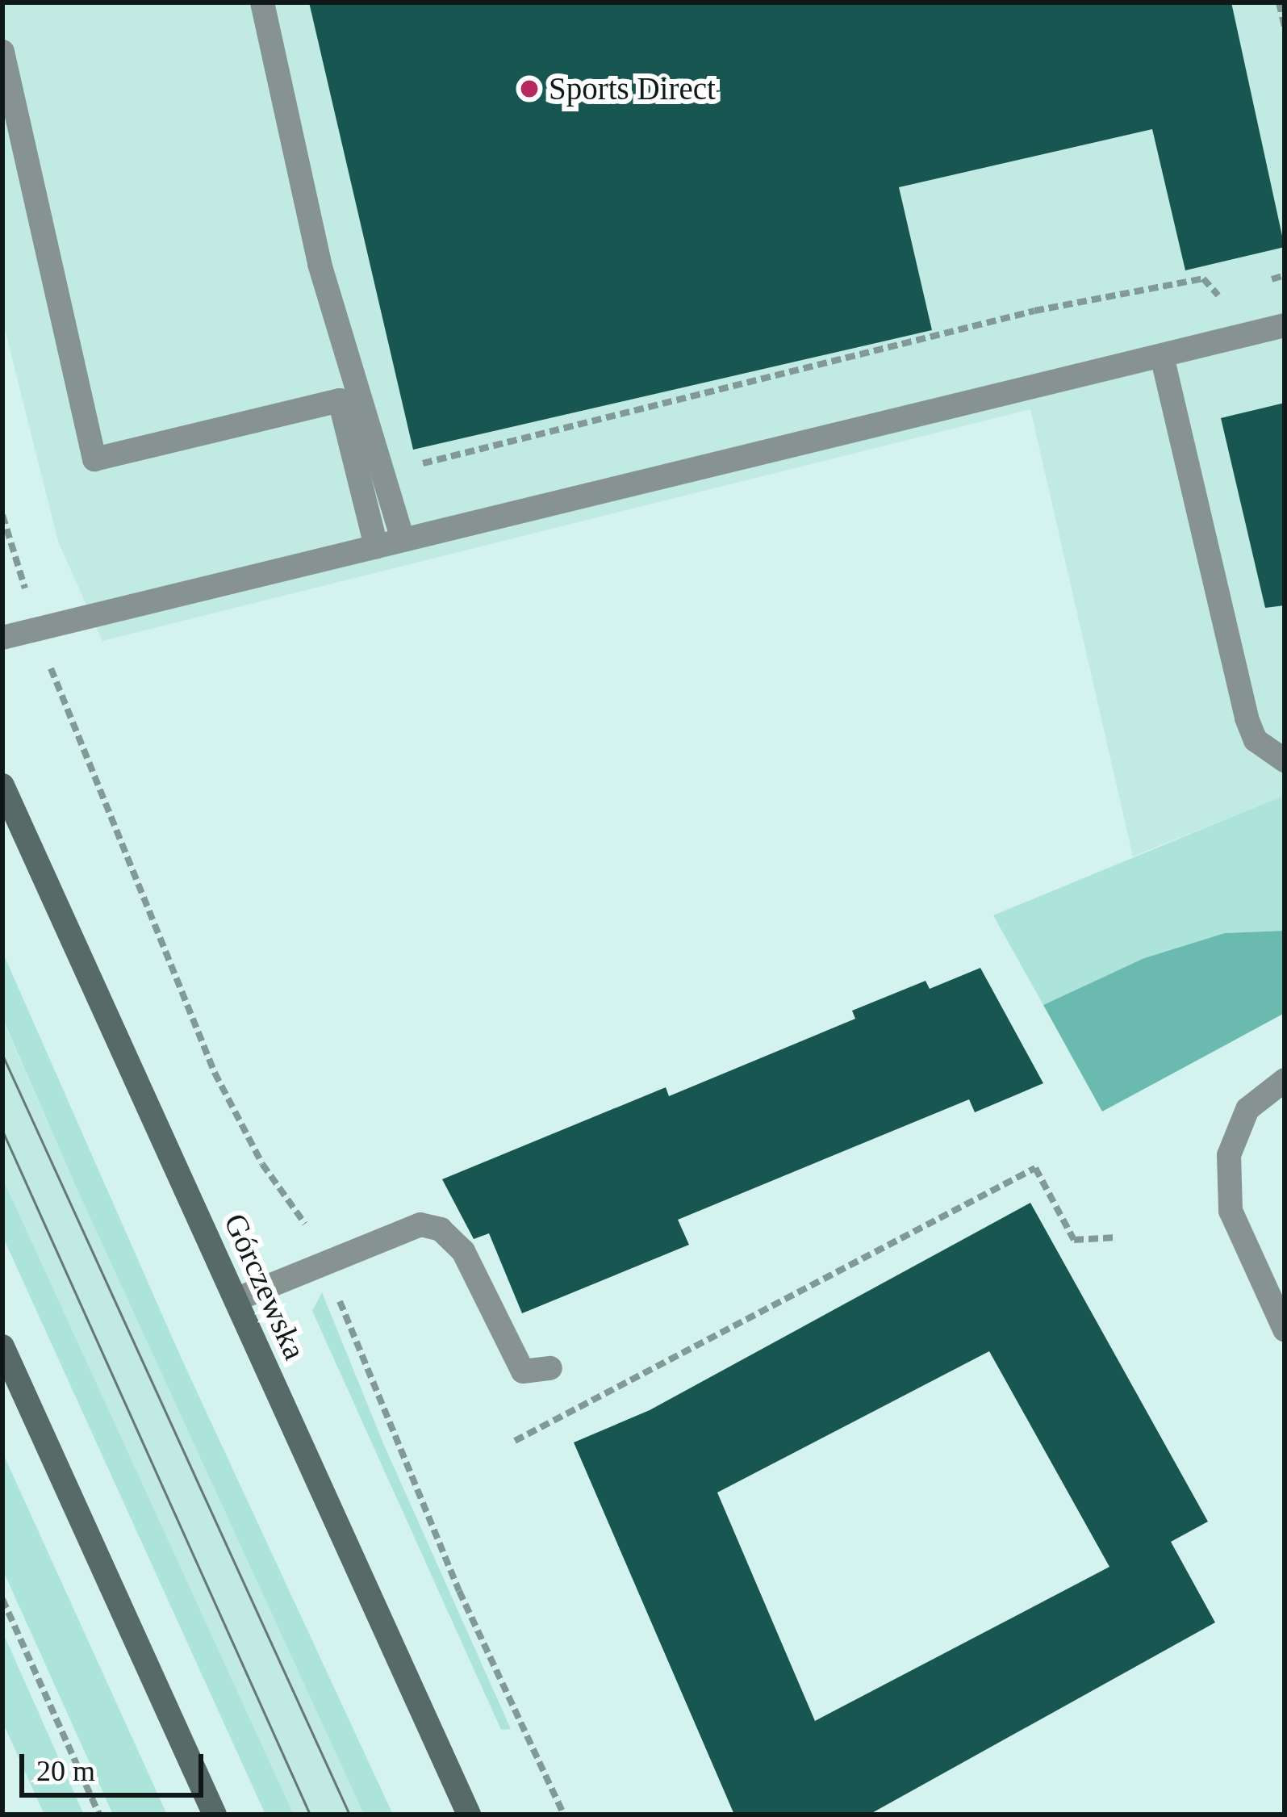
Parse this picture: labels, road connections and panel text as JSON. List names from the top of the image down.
{
  "streets": {
    "main road": ["Górczewska"]
  },
  "places": ["Sports Direct"],
  "scale_bar": "20 m"
}
